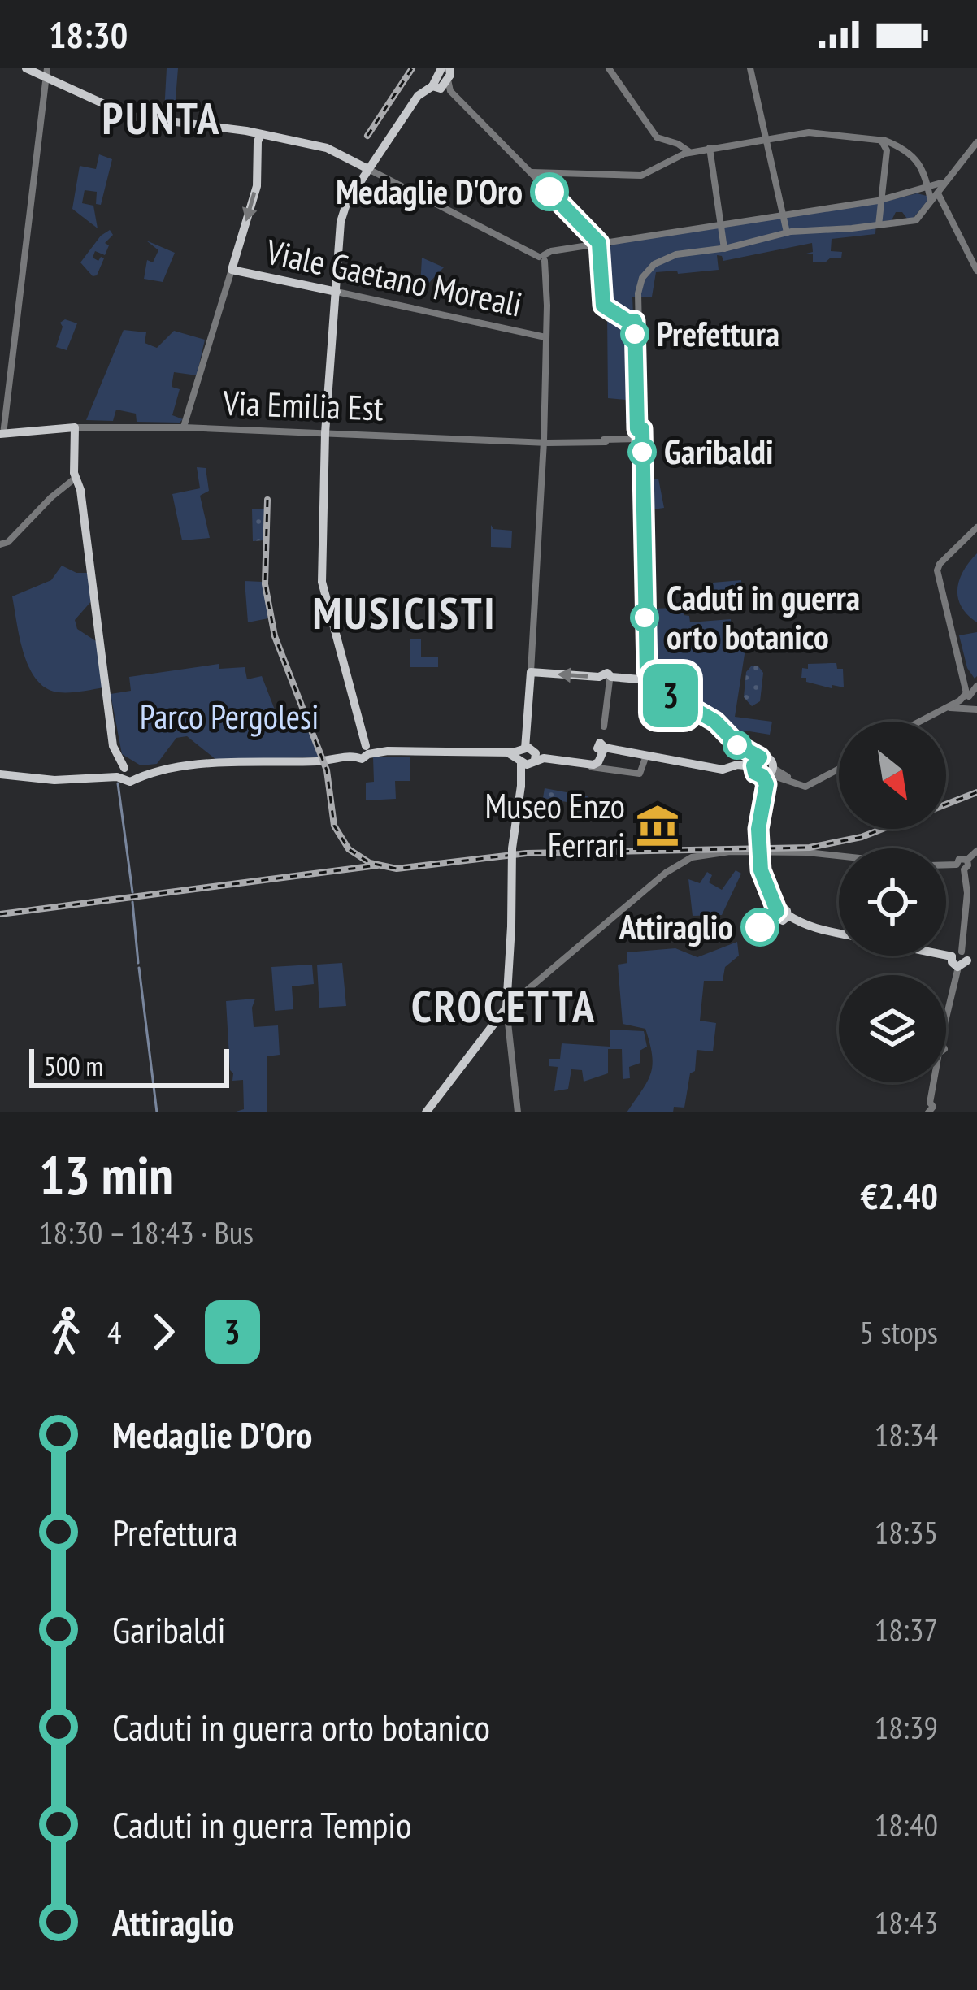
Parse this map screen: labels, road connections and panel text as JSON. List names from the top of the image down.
{
  "streets": {
    "main road": ["Viale Gaetano Moreali", "Via Emilia Est"]
  },
  "districts": ["PUNTA", "MUSICISTI", "CROCETTA"],
  "parks": ["Parco Pergolesi"],
  "places": {
    "other": [
      "Medaglie D'Oro",
      "Prefettura",
      "Garibaldi",
      "Caduti in guerra orto botanico",
      "Attiraglio"
    ],
    "museum": ["Museo Enzo Ferrari"]
  },
  "lines": ["bus line 3"],
  "scale_bar": "500 m",
  "north": "bottom right",
  "page": {
    "status": "18:30",
    "on_map": "3",
    "scale": "500 m",
    "heading": ["13 min", "18:30 – 18:43 · Bus", "€2.40"],
    "legs": ["4", "3", "5 stops"],
    "list": [
      {
        "name": "Medaglie D'Oro",
        "value": "18:34"
      },
      {
        "name": "Prefettura",
        "value": "18:35"
      },
      {
        "name": "Garibaldi",
        "value": "18:37"
      },
      {
        "name": "Caduti in guerra orto botanico",
        "value": "18:39"
      },
      {
        "name": "Caduti in guerra Tempio",
        "value": "18:40"
      },
      {
        "name": "Attiraglio",
        "value": "18:43"
      }
    ]
  }
}
